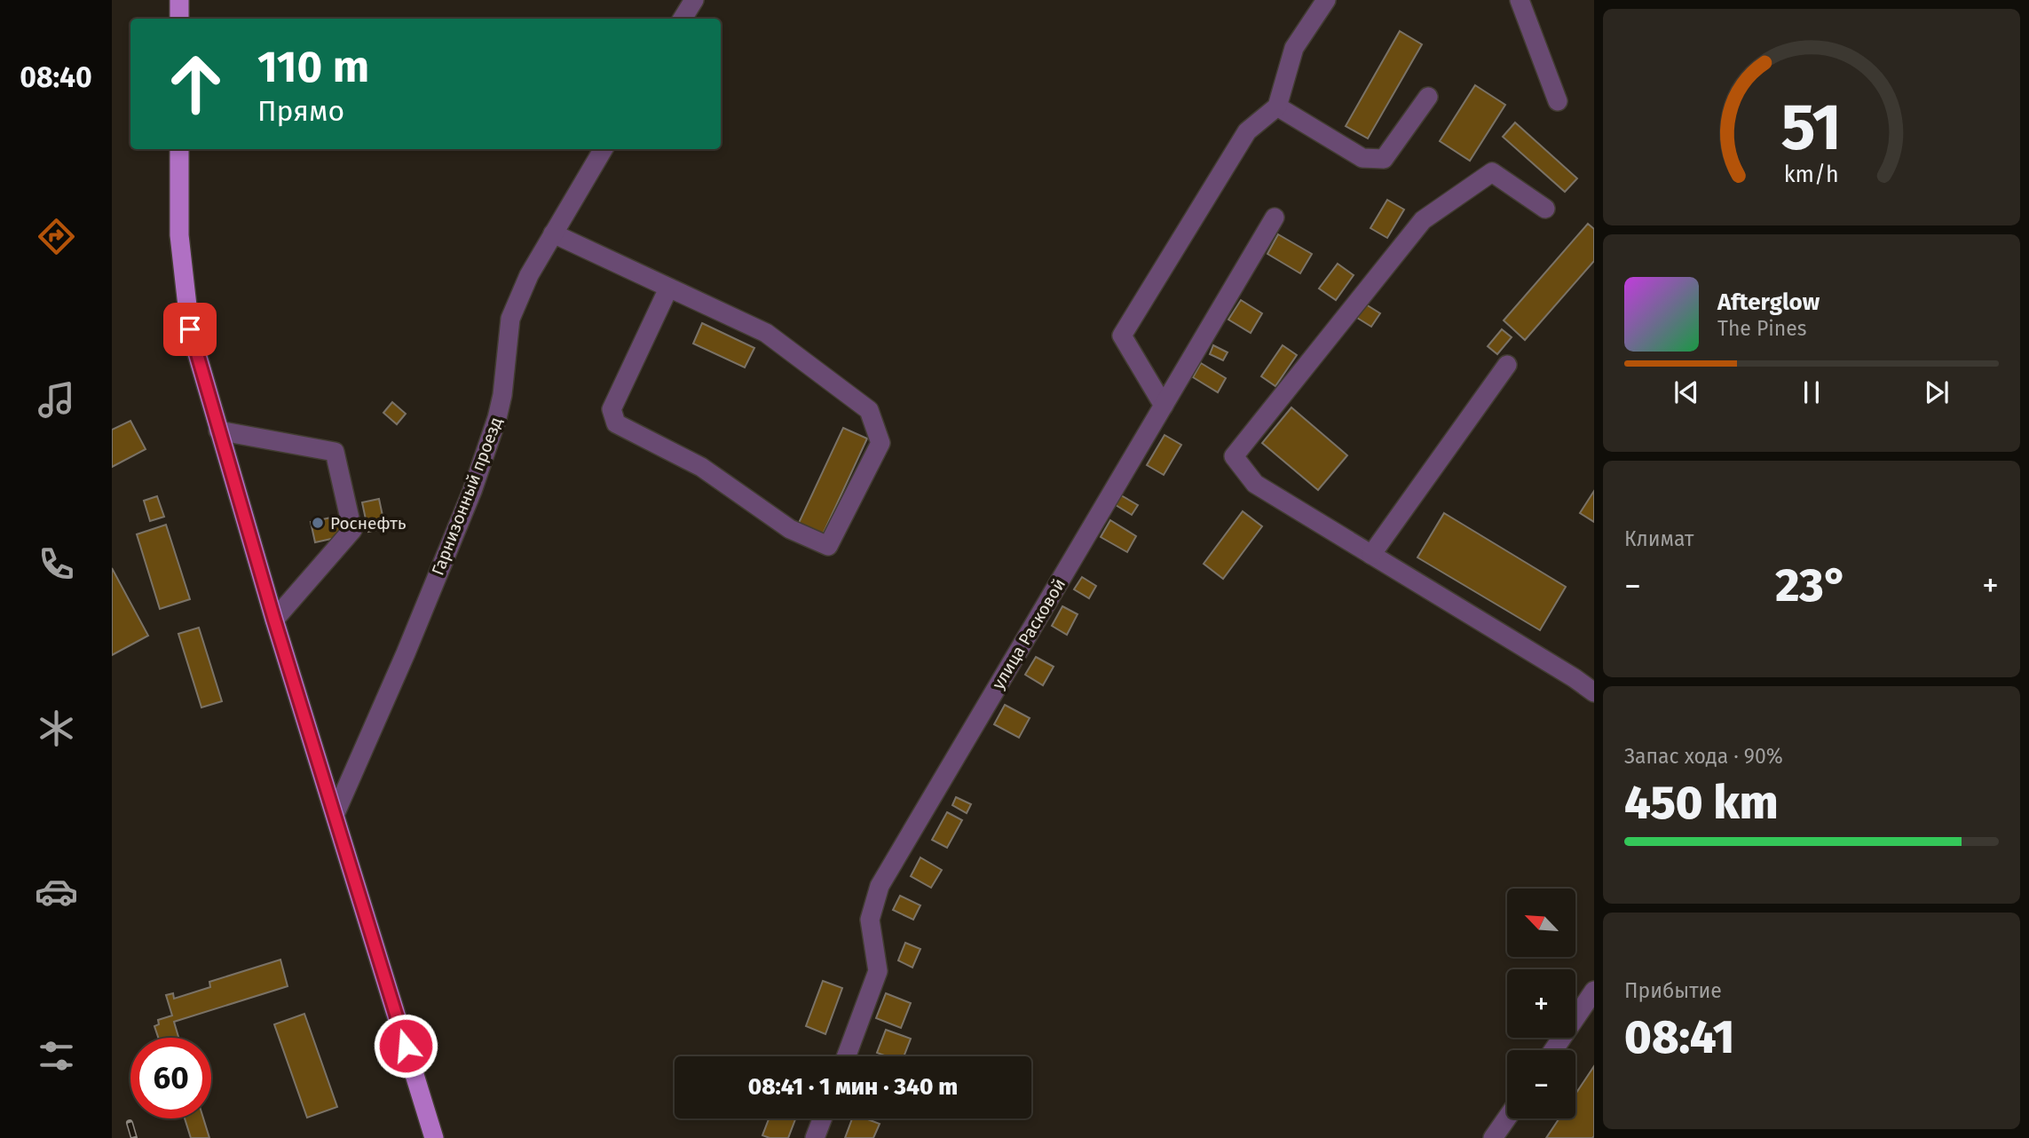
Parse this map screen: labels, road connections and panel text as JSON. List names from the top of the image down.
{
  "streets": {
    "street": ["Гарнизонный проезд", "улица Расковой"]
  },
  "places": ["Роснефть"],
  "north": "top left",
  "page": {
    "tabs": "08:40",
    "turn": ["110 m", "Прямо"],
    "song": ["Afterglow", "The Pines"],
    "tile": [
      "Климат",
      ["Запас хода · 90%", "450 km"],
      ["Прибытие", "08:41"]
    ],
    "heat": ["−", "23°", "+"],
    "map_buttons": ["+", "−"],
    "limit": "60",
    "trip": "08:41 · 1 мин · 340 m",
    "gauge": ["51", "km/h"]
  }
}
